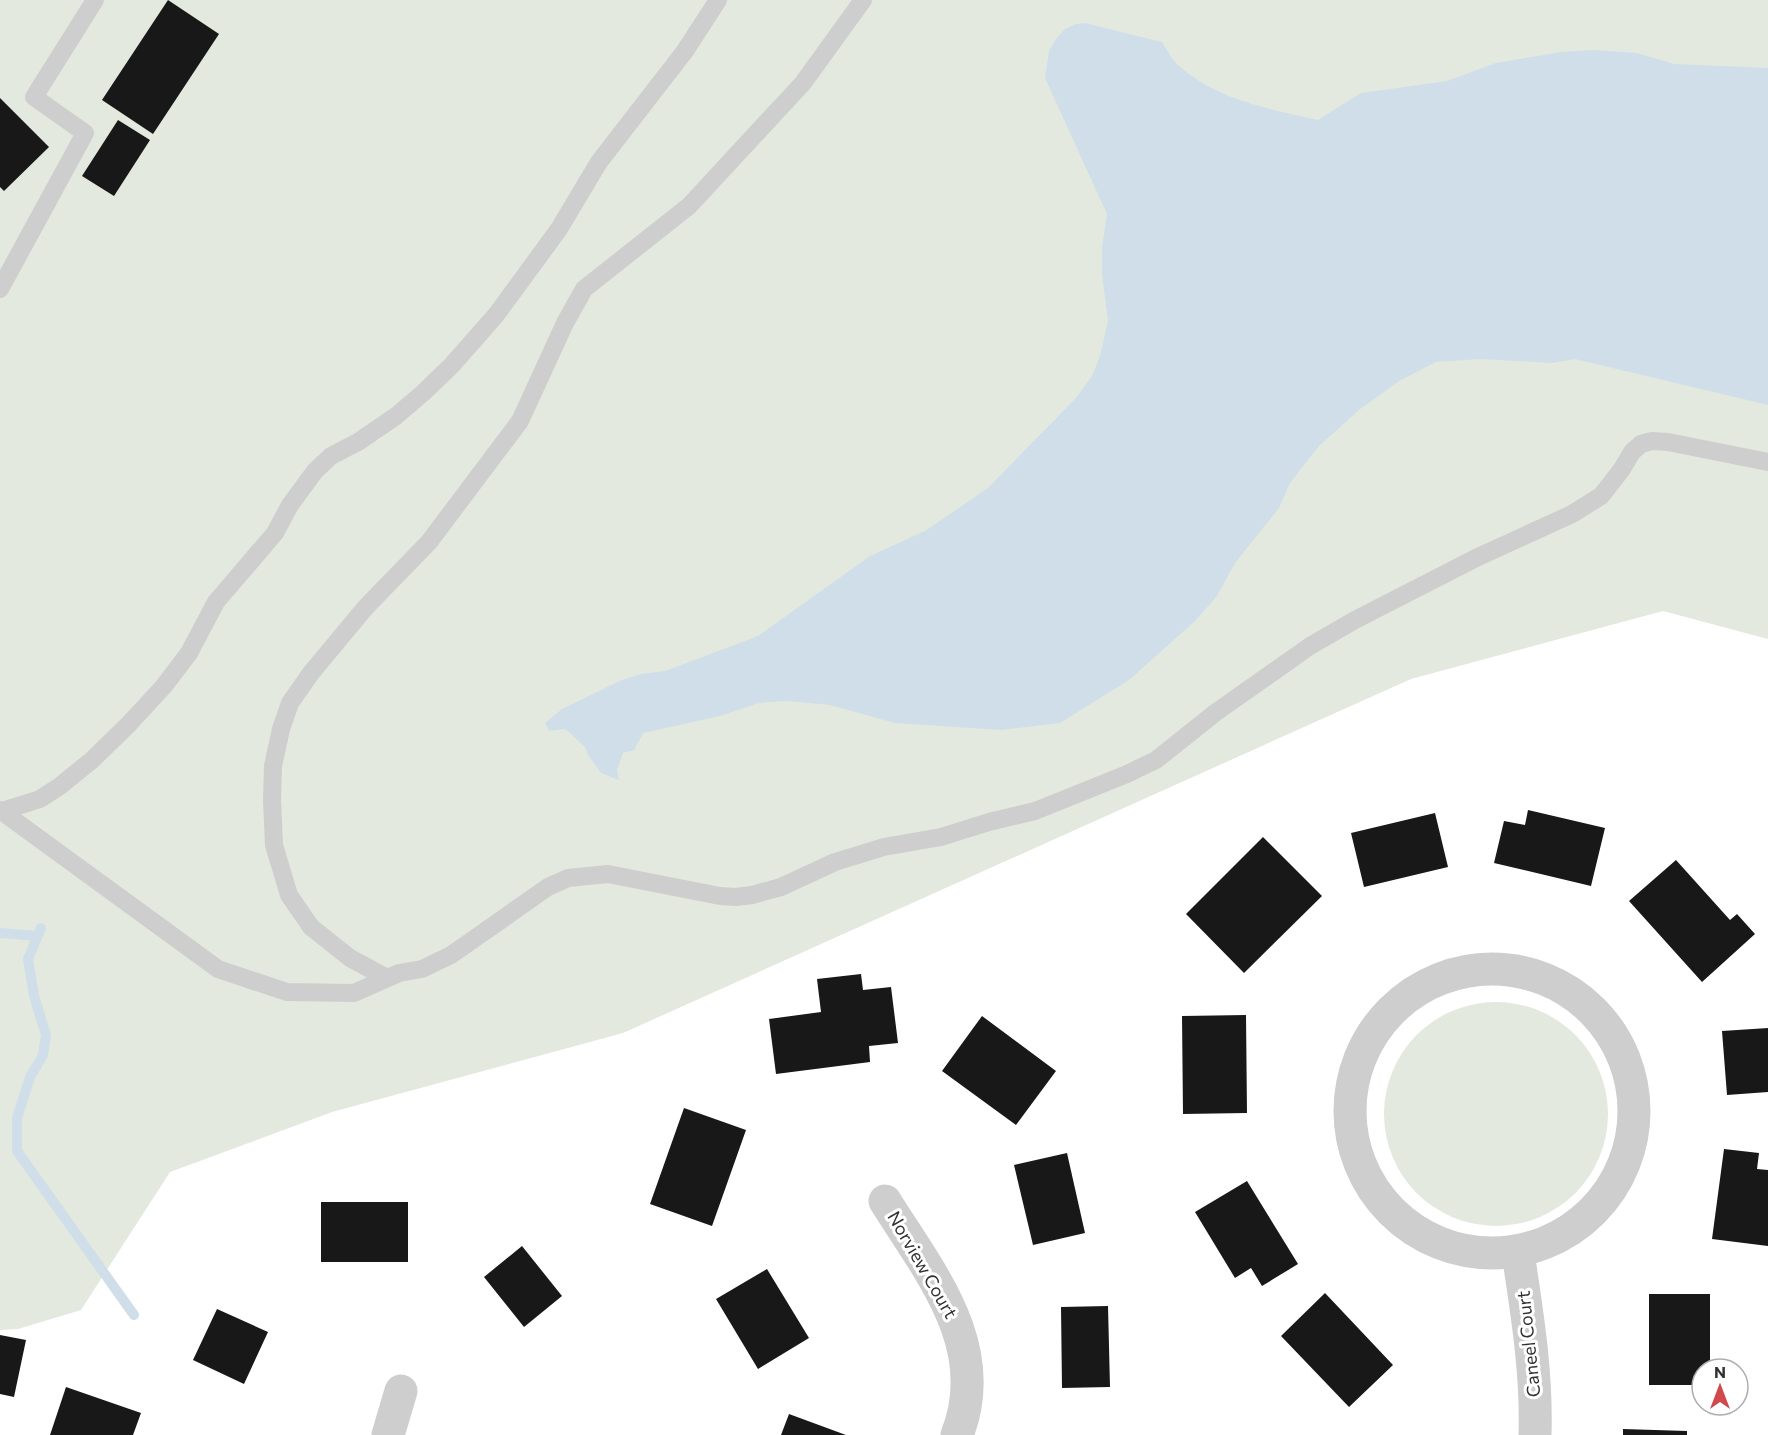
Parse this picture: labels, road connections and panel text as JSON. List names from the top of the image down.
{
  "streets": {
    "street": ["Norview Court", "Caneel Court"]
  },
  "north": "top"
}
